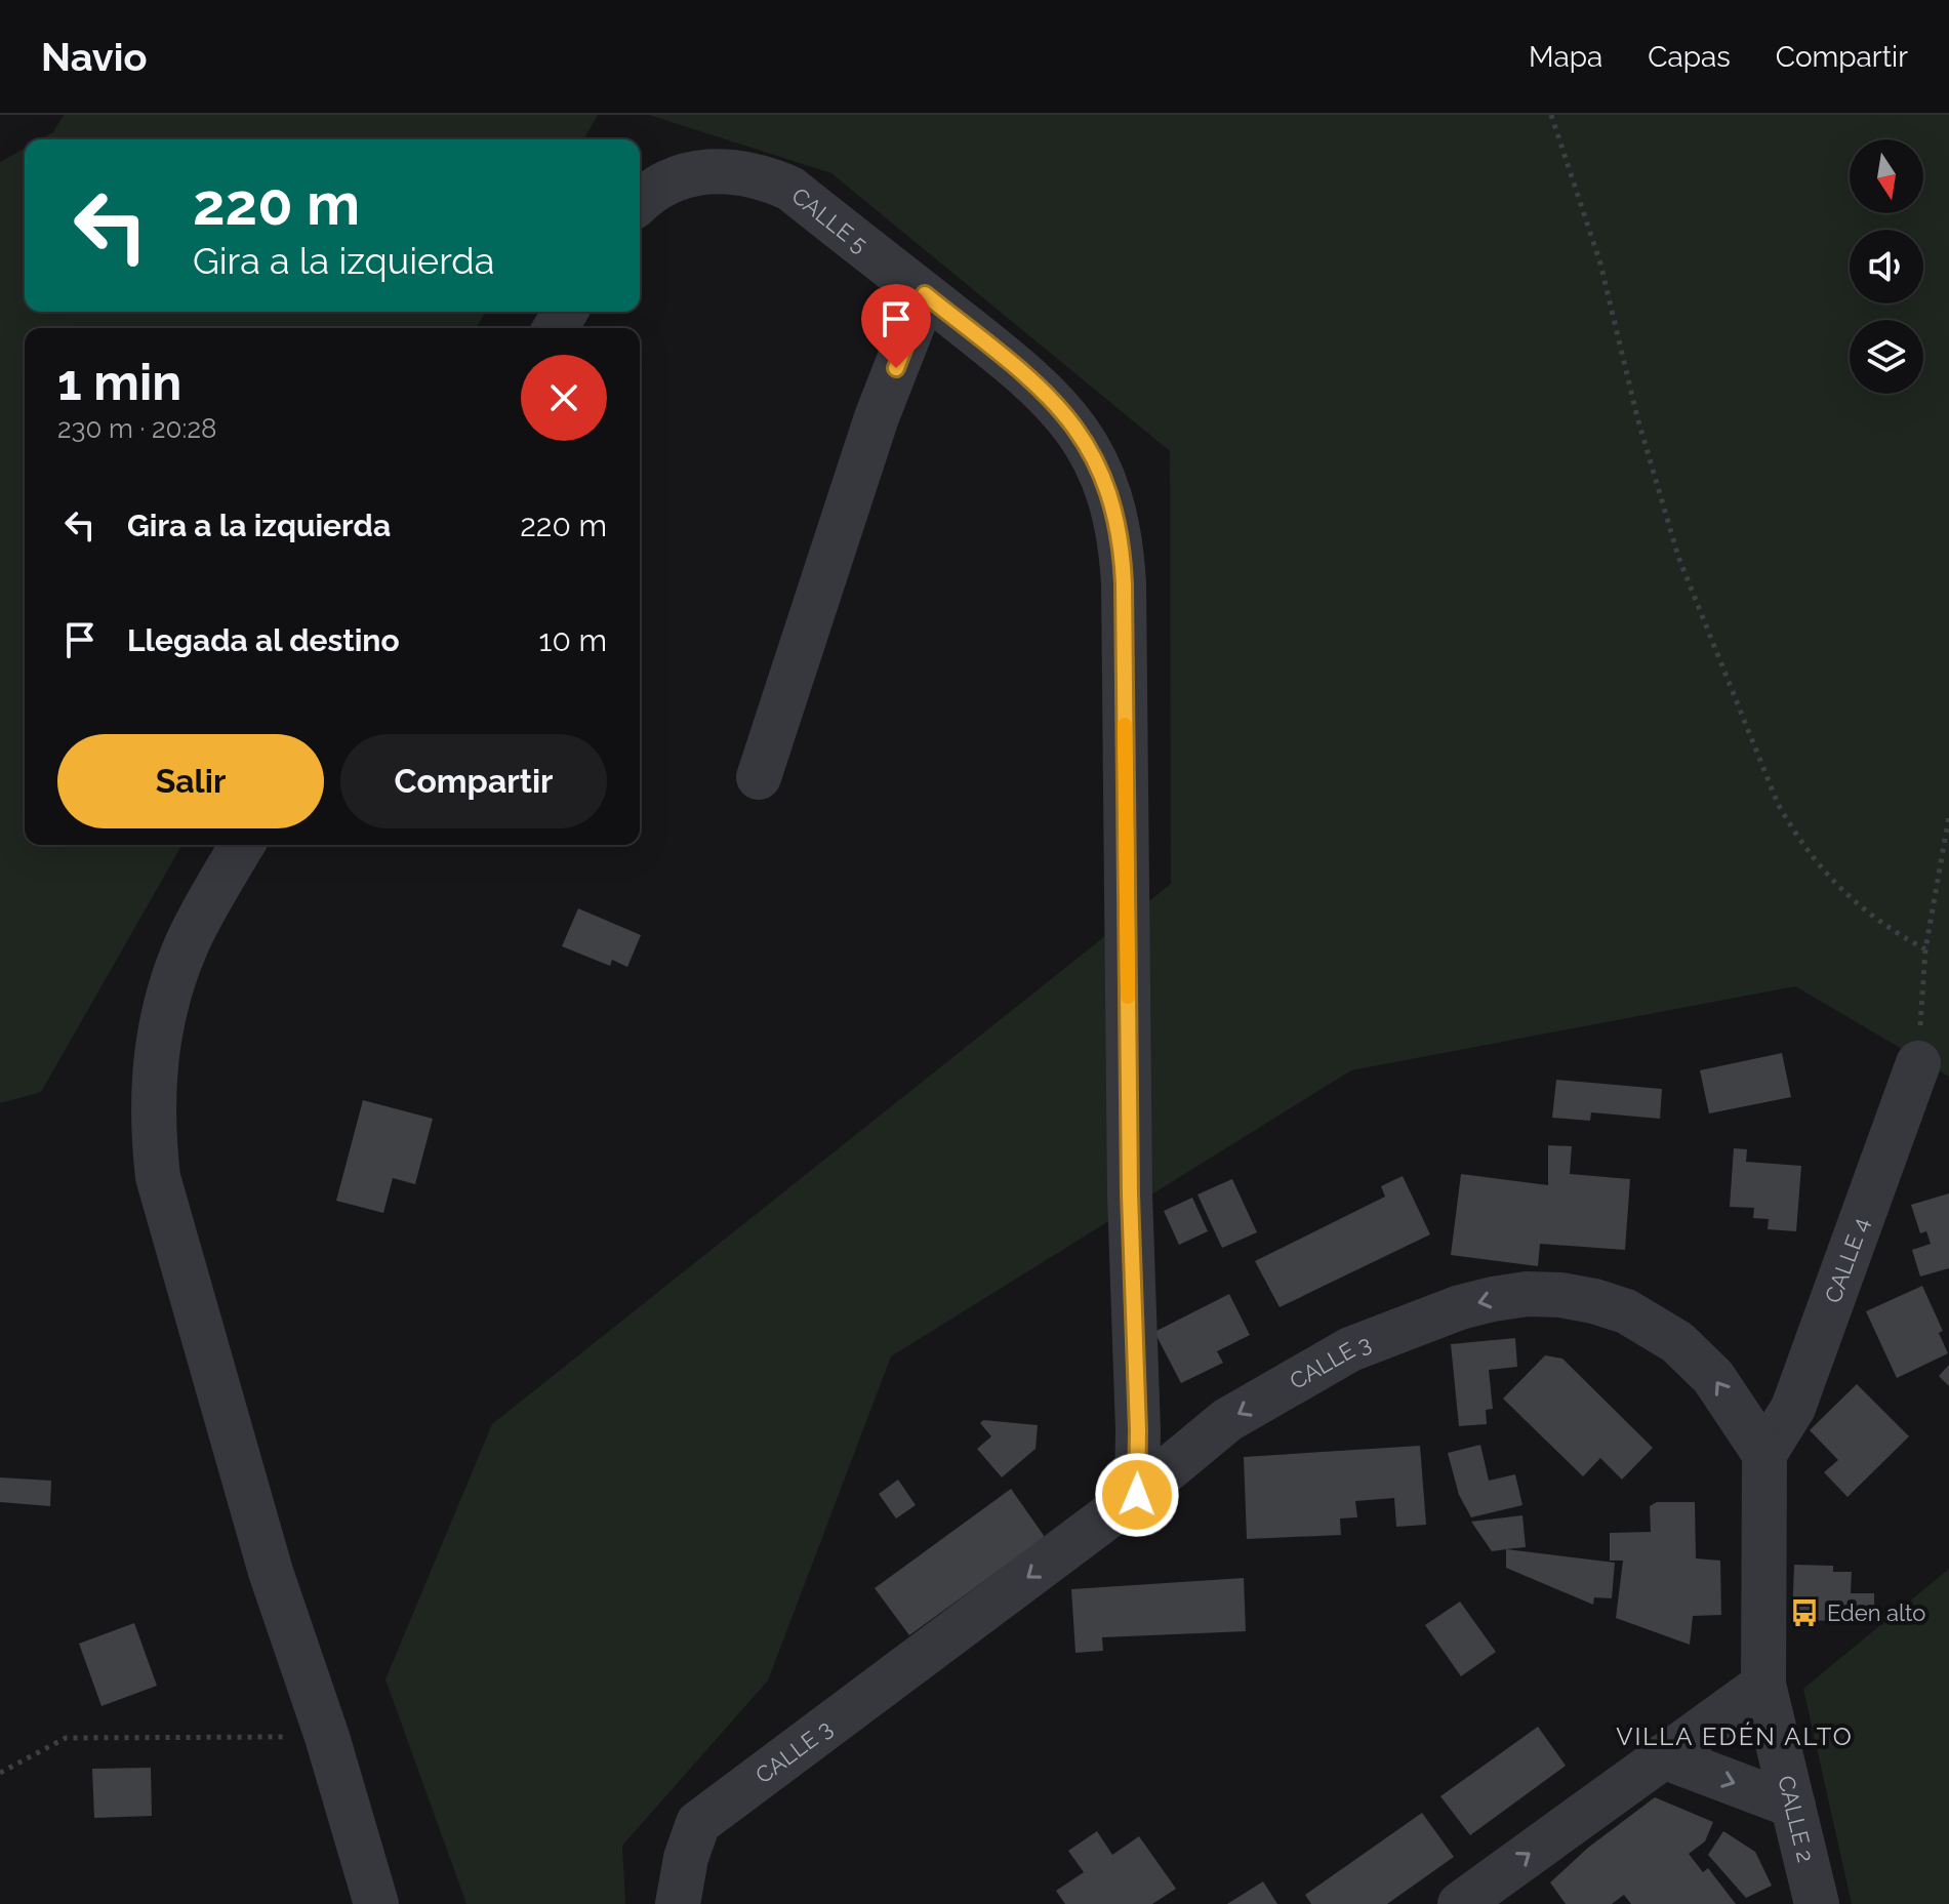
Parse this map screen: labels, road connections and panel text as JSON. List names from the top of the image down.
{
  "streets": {
    "street": [
      "CALLE 5",
      "CALLE 4",
      "CALLE 3",
      "CALLE 2"
    ]
  },
  "crossings": [
    ["CALLE 5", "CALLE 3"],
    ["CALLE 4", "CALLE 3"]
  ],
  "one_way": ["CALLE 3"],
  "districts": ["VILLA EDÉN ALTO"],
  "places": {
    "bus stop": ["Eden alto"]
  },
  "north": "bottom",
  "page": {
    "header": "Navio",
    "nav": ["Mapa", "Capas", "Compartir"],
    "turn": ["220 m", "Gira a la izquierda"],
    "heading": ["1 min", "230 m · 20:28"],
    "list": [
      {
        "name": "Gira a la izquierda",
        "value": "220 m"
      },
      {
        "name": "Llegada al destino",
        "value": "10 m"
      }
    ],
    "buttons": ["Salir", "Compartir"]
  }
}
